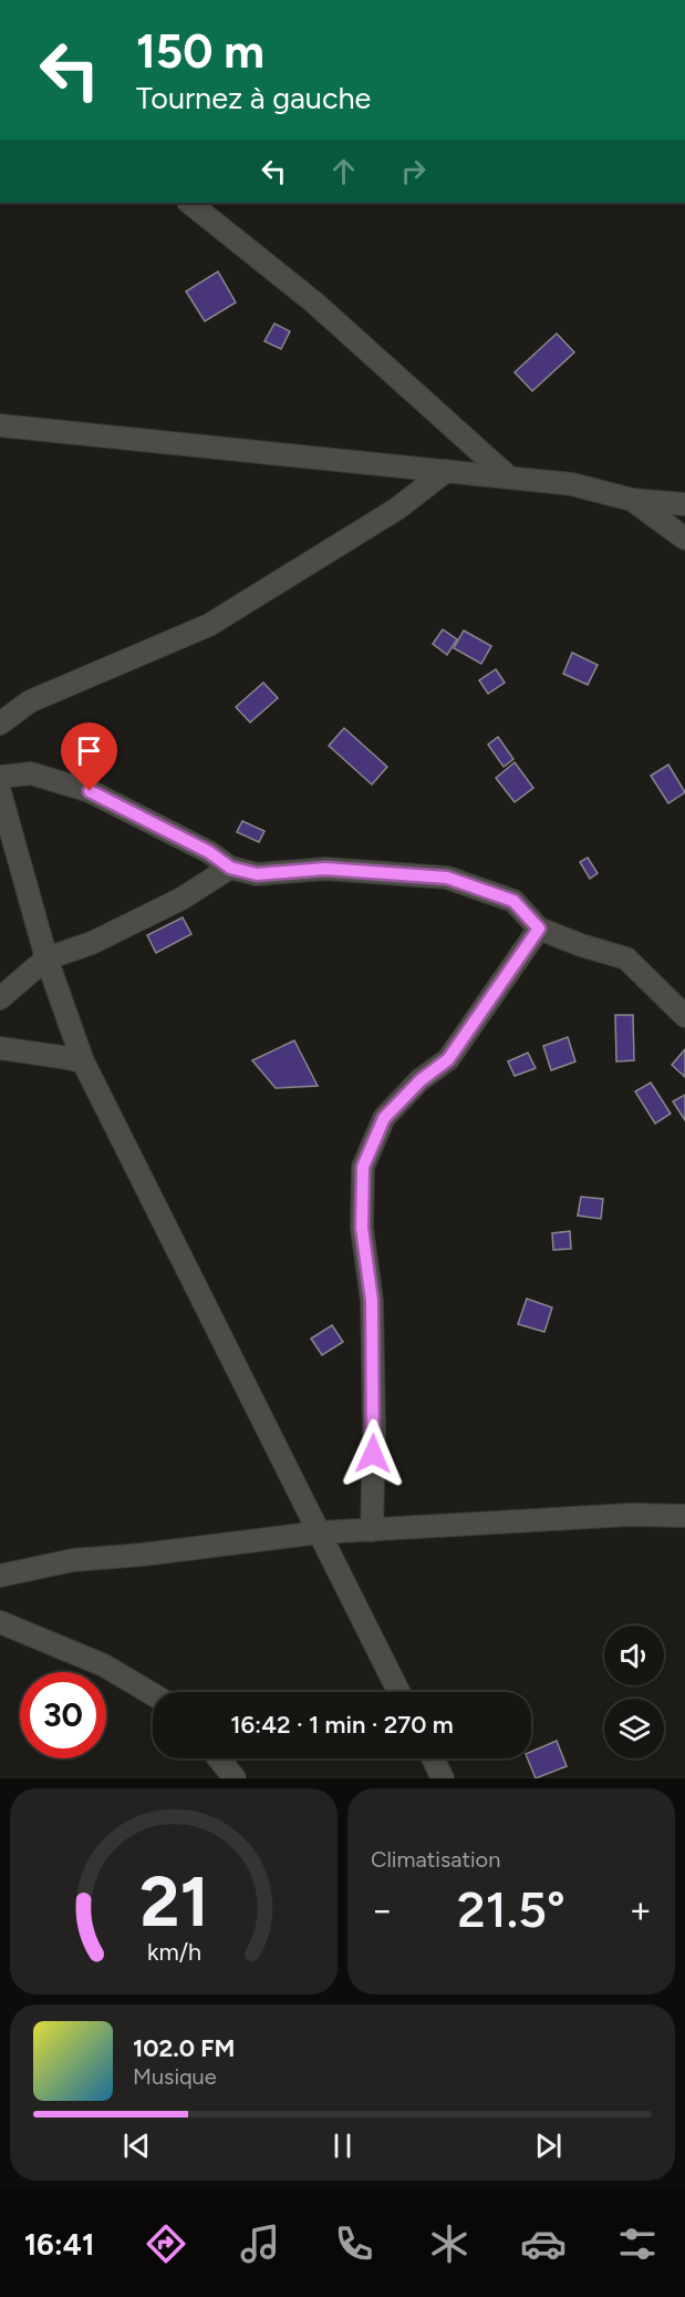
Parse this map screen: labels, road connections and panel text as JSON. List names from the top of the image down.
{
  "page": {
    "turn": ["150 m", "Tournez à gauche"],
    "limit": "30",
    "trip": "16:42 · 1 min · 270 m",
    "tile": "Climatisation",
    "heat": ["−", "21.5°", "+"],
    "song": ["102.0 FM", "Musique"],
    "tabs": "16:41",
    "gauge": ["21", "km/h"]
  }
}
